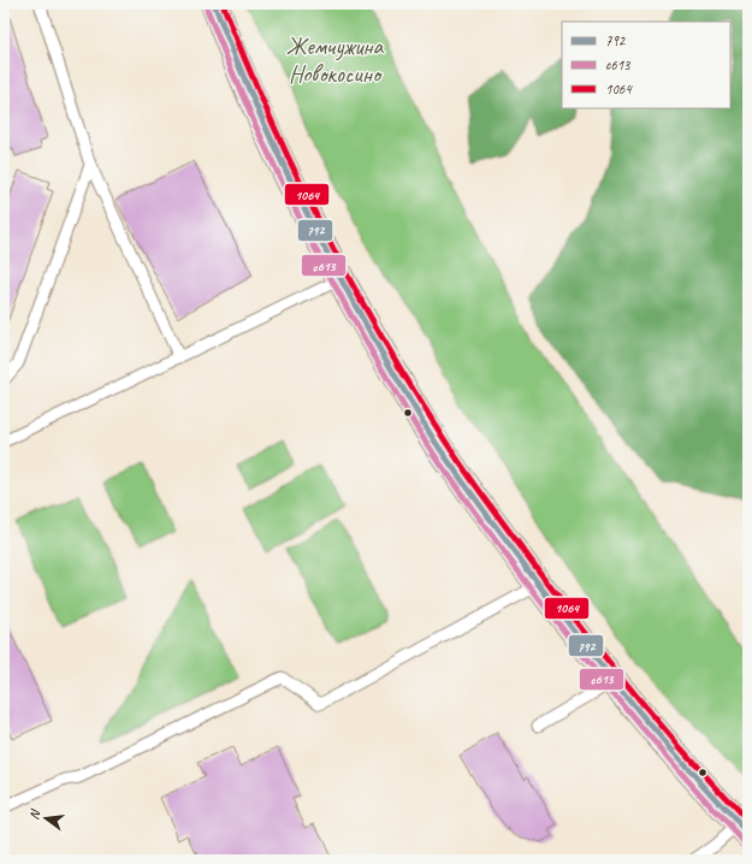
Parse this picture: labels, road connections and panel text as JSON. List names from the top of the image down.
{
  "parks": ["Жемчужина Новокосино"],
  "lines": ["transit line 792", "transit line 1064", "transit line с613"],
  "legend": ["792", "с613", "1064"],
  "north": "left"
}
